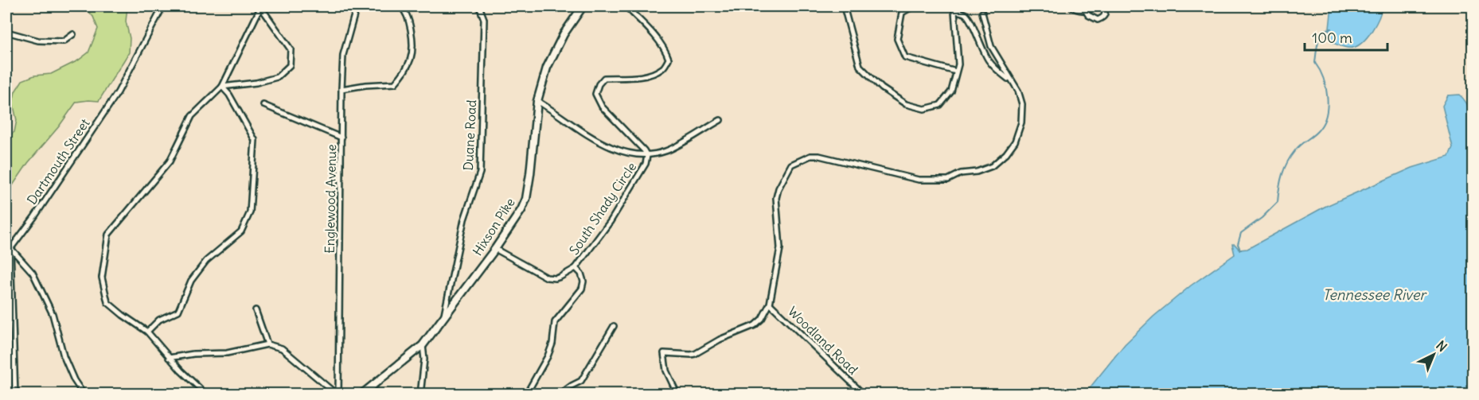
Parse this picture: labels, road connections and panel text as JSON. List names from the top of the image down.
{
  "streets": {
    "main road": ["Hixson Pike"],
    "street": [
      "Duane Road",
      "Dartmouth Street",
      "Englewood Avenue",
      "South Shady Circle",
      "Woodland Road"
    ]
  },
  "crossings": [
    ["Duane Road", "Hixson Pike"],
    ["South Shady Circle", "Hixson Pike"]
  ],
  "water": ["Tennessee River"],
  "scale_bar": "100 m",
  "north": "top right"
}
